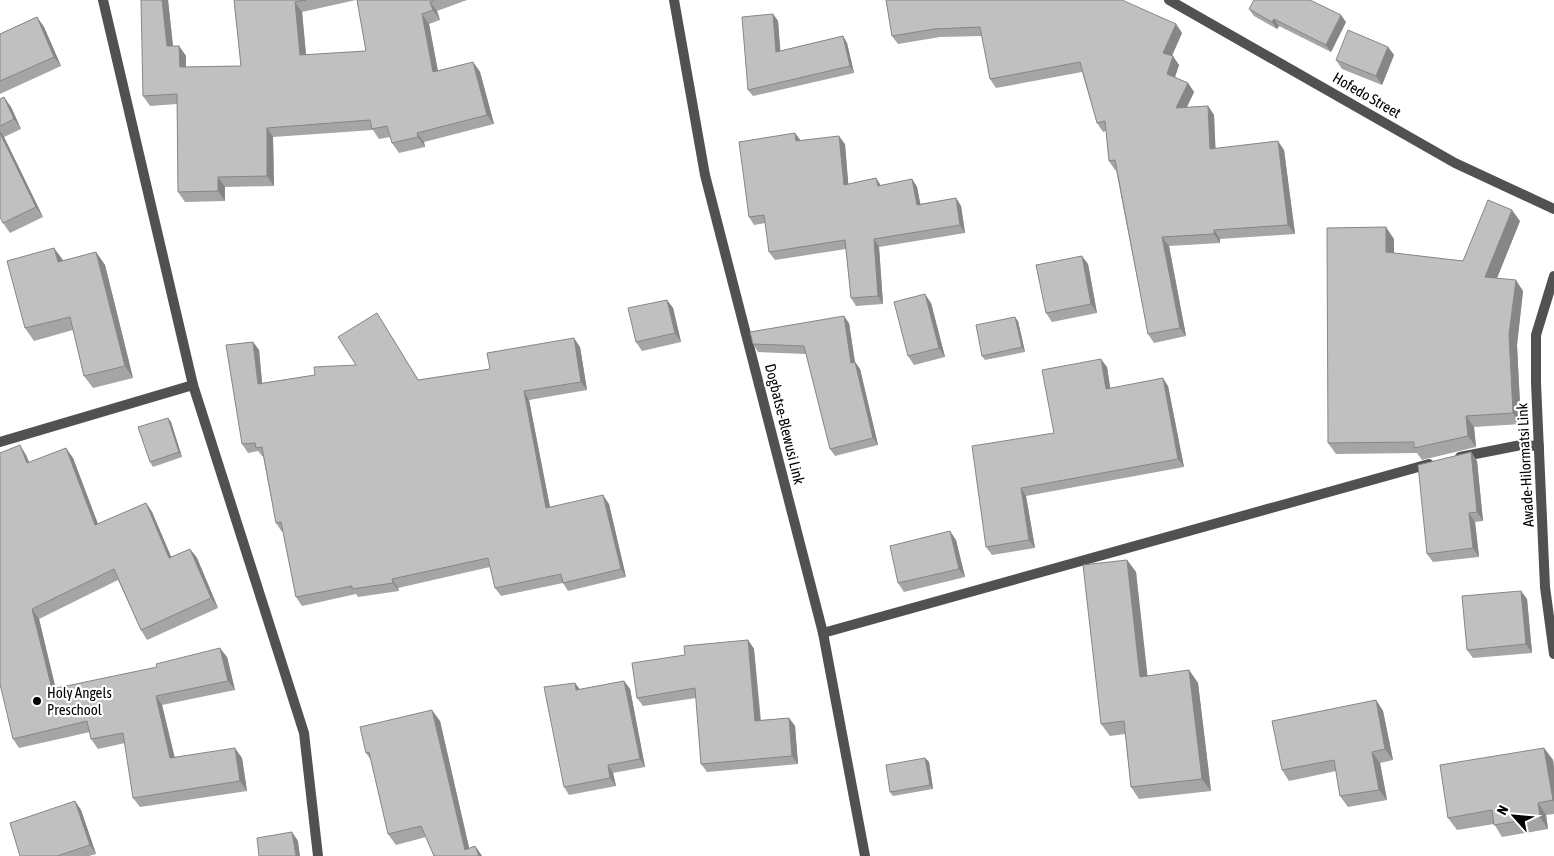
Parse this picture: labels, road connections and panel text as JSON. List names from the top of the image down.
{
  "streets": {
    "street": ["Hofedo Street", "Dogbatse-Blewusi Link", "Awade-Hilormatsi Link"]
  },
  "places": ["Holy Angels Preschool"],
  "north": "top left"
}
